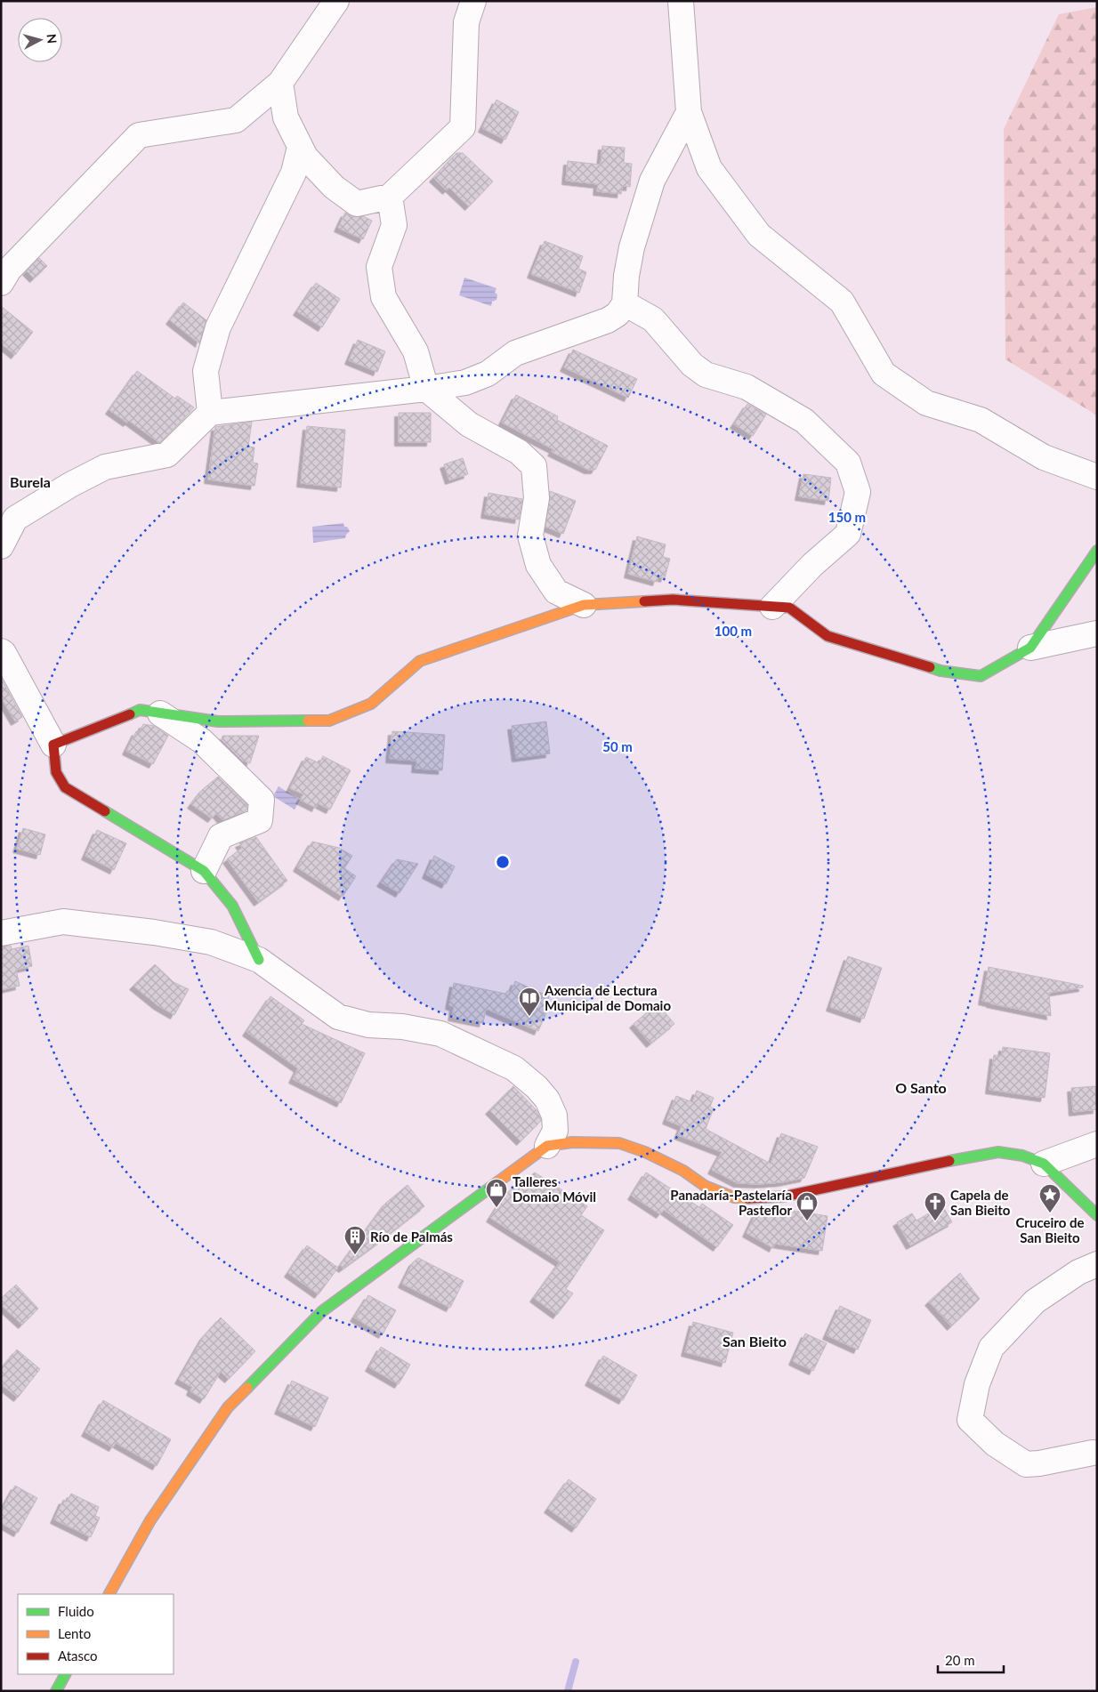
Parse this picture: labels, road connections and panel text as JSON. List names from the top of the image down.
{
  "districts": ["Burela", "O Santo", "San Bieito"],
  "places": {
    "library": ["Axencia de Lectura Municipal de Domaio"],
    "shop": ["Talleres Domaio Móvil", "Panadaría-Pastelaría Pasteflor"],
    "place": ["Cruceiro de San Bieito"],
    "church": ["Capela de San Bieito"],
    "building": ["Río de Palmás"]
  },
  "legend": ["Fluido", "Lento", "Atasco"],
  "scale_bar": "20 m",
  "north": "right",
  "rings": ["150 m", "100 m", "50 m"]
}
